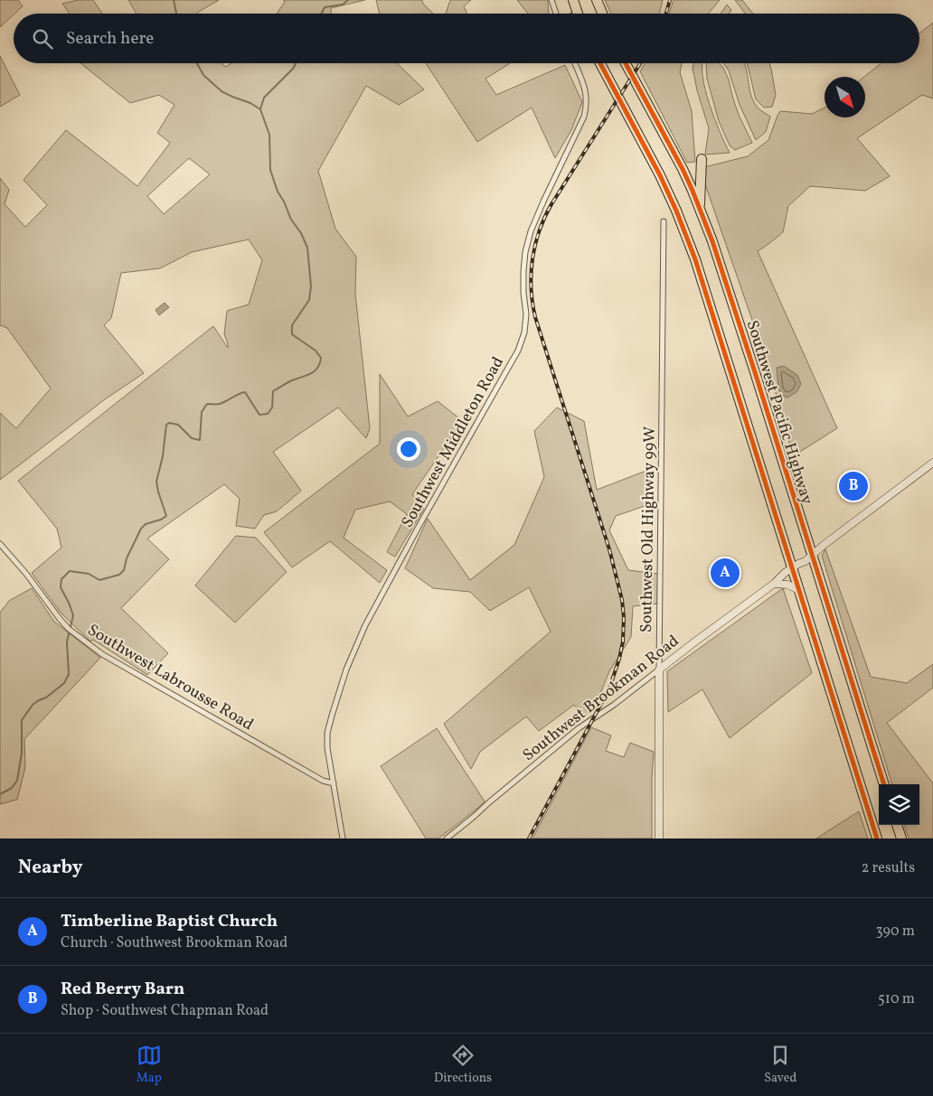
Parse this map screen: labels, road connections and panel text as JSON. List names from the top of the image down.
{
  "streets": {
    "highway": ["Southwest Pacific Highway"],
    "street": [
      "Southwest Middleton Road",
      "Southwest Old Highway 99W",
      "Southwest Labrousse Road",
      "Southwest Brookman Road"
    ]
  },
  "crossings": [
    ["Southwest Pacific Highway", "Southwest Brookman Road"],
    ["Southwest Middleton Road", "Southwest Labrousse Road"],
    ["Southwest Old Highway 99W", "Southwest Brookman Road"]
  ],
  "north": "bottom right",
  "page": {
    "search": "Search here",
    "pins": ["B", "A"],
    "heading": ["Nearby", "2 results"],
    "list": [
      {
        "mark": "A",
        "name": "Timberline Baptist Church",
        "note": "Church · Southwest Brookman Road",
        "value": "390 m"
      },
      {
        "mark": "B",
        "name": "Red Berry Barn",
        "note": "Shop · Southwest Chapman Road",
        "value": "510 m"
      }
    ],
    "nav": ["Map", "Directions", "Saved"]
  }
}
